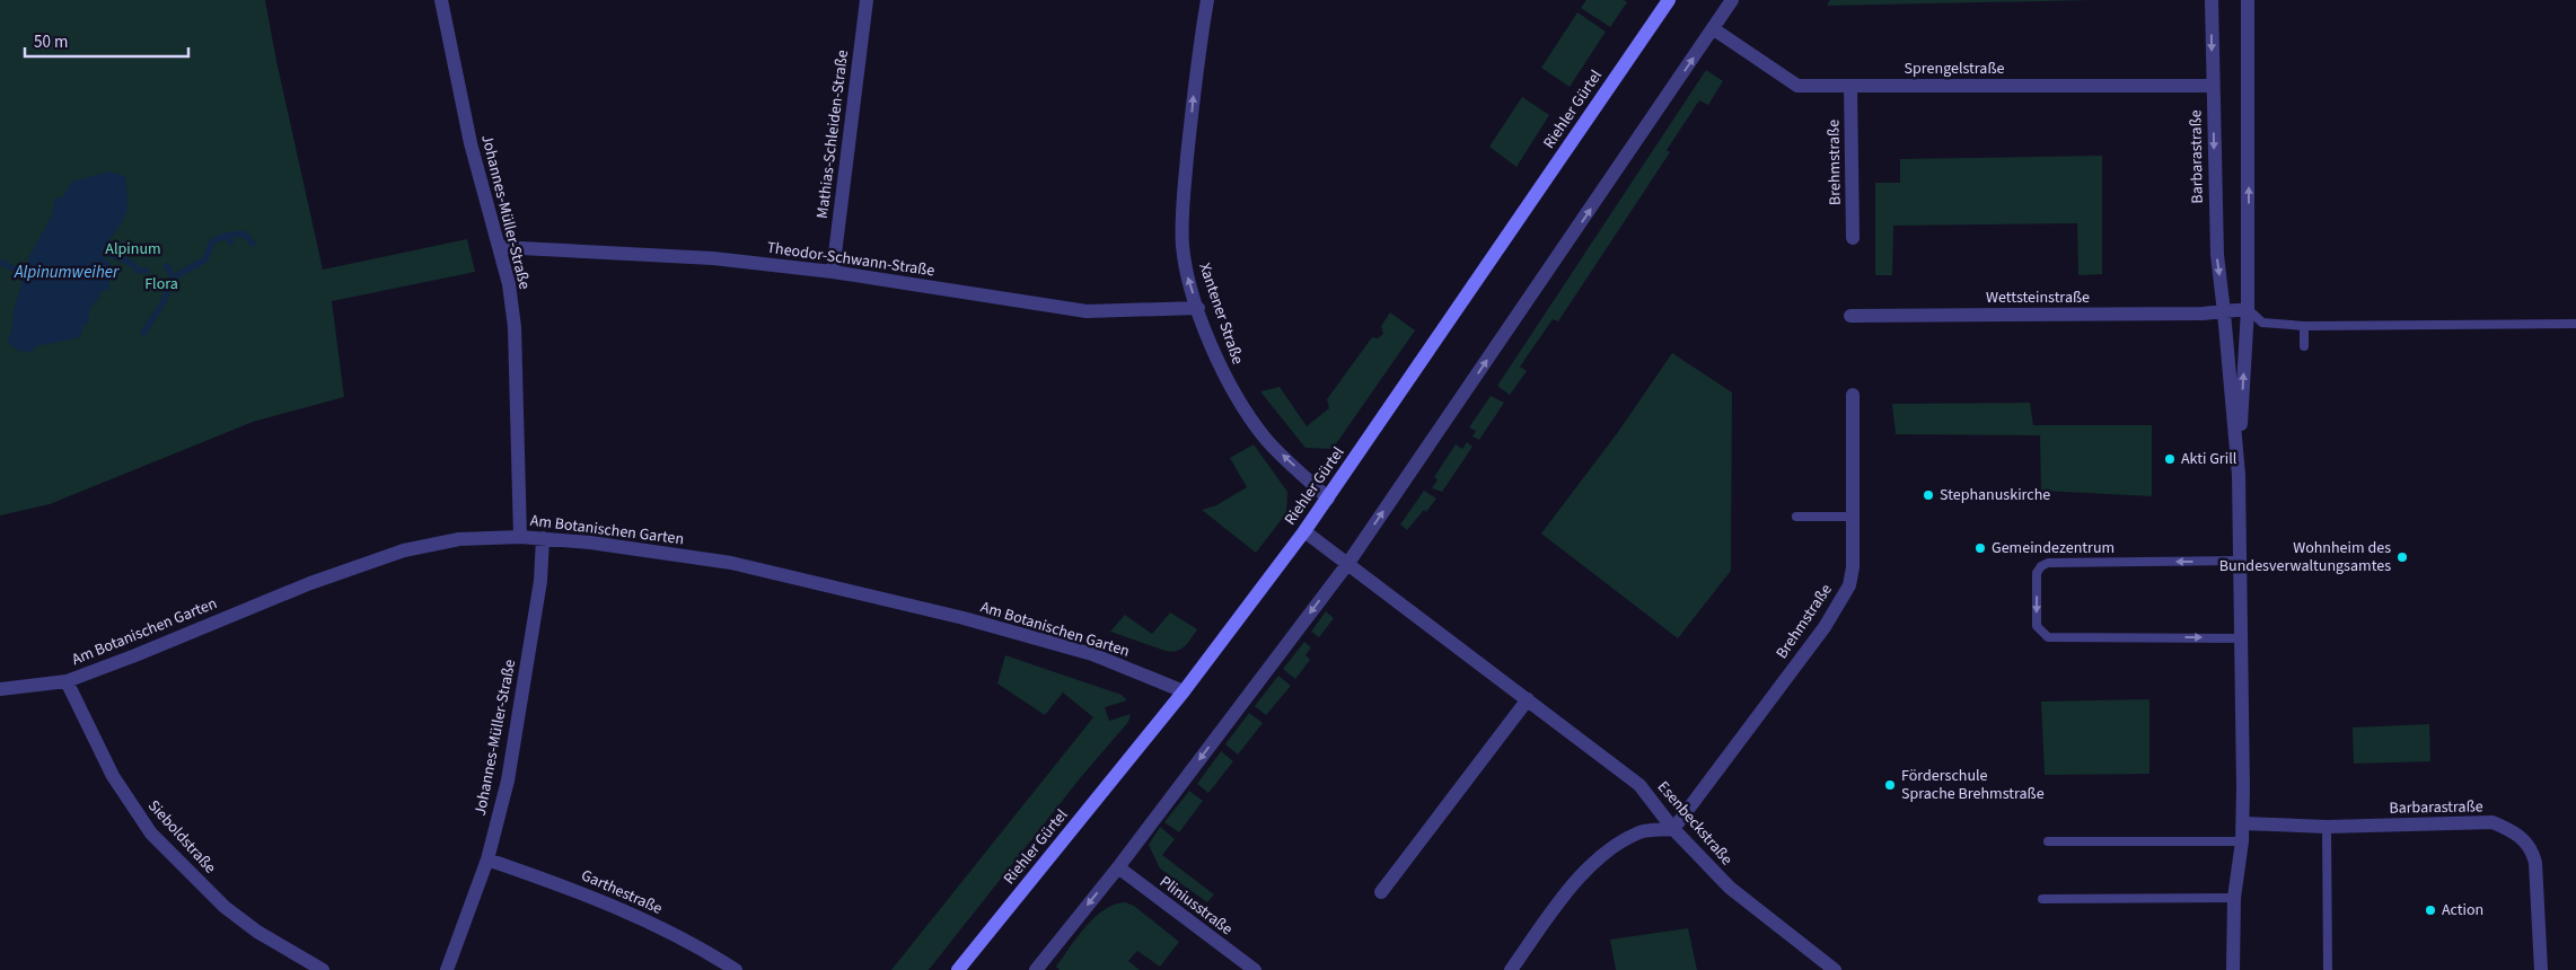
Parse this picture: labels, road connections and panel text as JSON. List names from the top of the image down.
{
  "streets": {
    "street": [
      "Sprengelstraße",
      "Riehler Gürtel",
      "Mathias-Schleiden-Straße",
      "Barbarastraße",
      "Brehmstraße",
      "Johannes-Müller-Straße",
      "Theodor-Schwann-Straße",
      "Wettsteinstraße",
      "Xantener Straße",
      "Am Botanischen Garten",
      "Esenbeckstraße",
      "Sieboldstraße",
      "Garthestraße",
      "Pliniusstraße"
    ]
  },
  "crossings": [
    ["Sprengelstraße", "Barbarastraße"],
    ["Sprengelstraße", "Brehmstraße"],
    ["Riehler Gürtel", "Xantener Straße"],
    ["Riehler Gürtel", "Am Botanischen Garten"],
    ["Riehler Gürtel", "Esenbeckstraße"],
    ["Mathias-Schleiden-Straße", "Theodor-Schwann-Straße"],
    ["Barbarastraße", "Wettsteinstraße"],
    ["Brehmstraße", "Esenbeckstraße"],
    ["Johannes-Müller-Straße", "Theodor-Schwann-Straße"],
    ["Johannes-Müller-Straße", "Am Botanischen Garten"],
    ["Johannes-Müller-Straße", "Garthestraße"],
    ["Theodor-Schwann-Straße", "Xantener Straße"],
    ["Am Botanischen Garten", "Sieboldstraße"]
  ],
  "one_way": ["Xantener Straße"],
  "water": ["Alpinumweiher"],
  "parks": ["Alpinum", "Flora"],
  "places": [
    "Akti Grill",
    "Stephanuskirche",
    "Gemeindezentrum",
    "Wohnheim des Bundesverwaltungsamtes",
    "Förderschule Sprache Brehmstraße",
    "Action"
  ],
  "scale_bar": "50 m"
}
